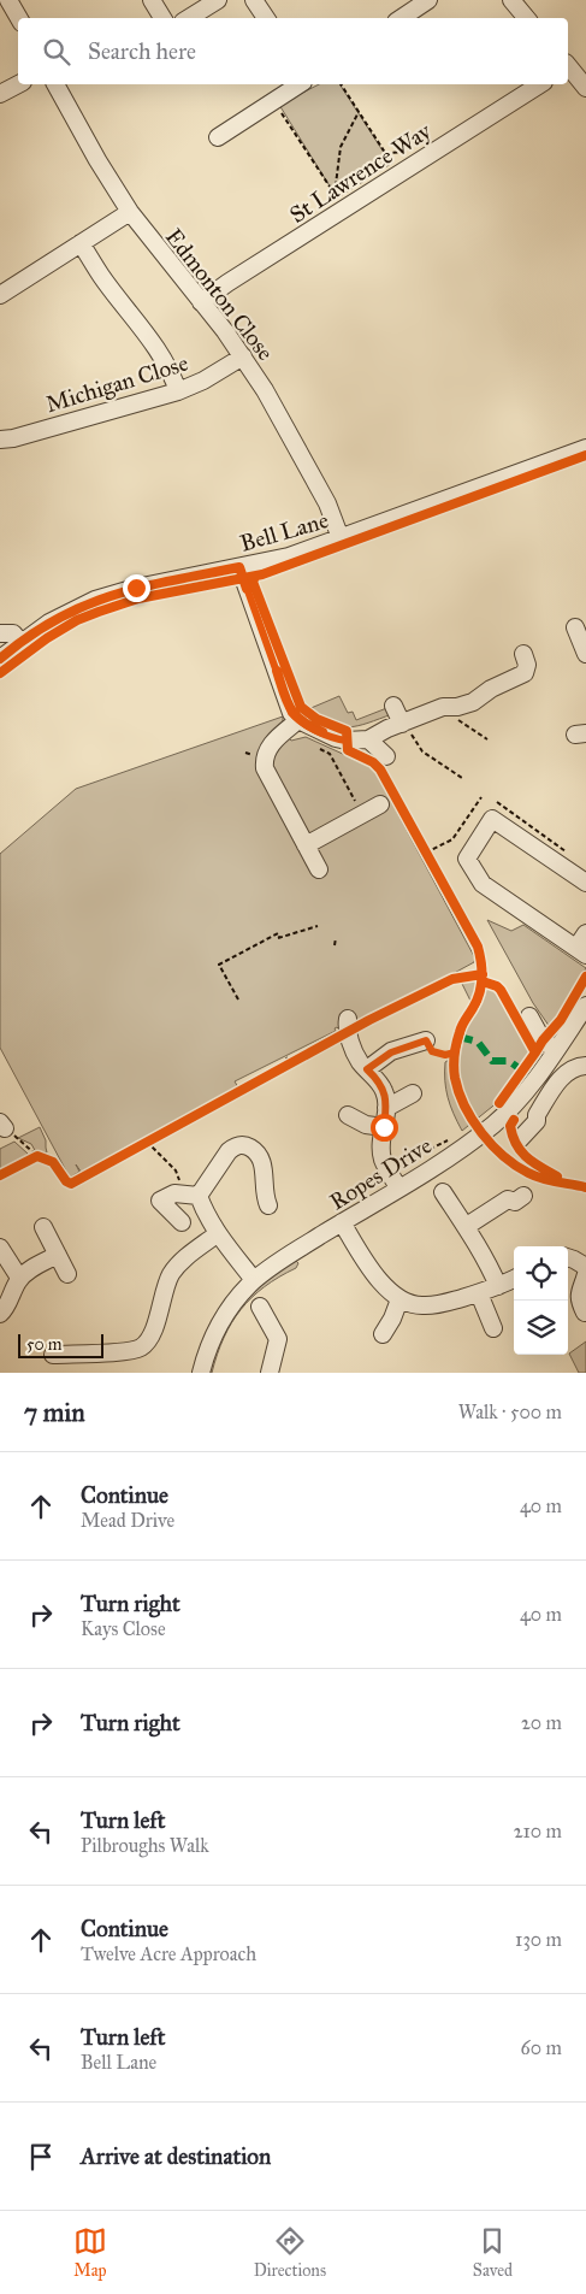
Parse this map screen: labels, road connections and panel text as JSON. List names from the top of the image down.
{
  "streets": {
    "street": [
      "St Lawrence Way",
      "Edmonton Close",
      "Michigan Close",
      "Bell Lane",
      "Ropes Drive"
    ]
  },
  "crossings": [
    ["St Lawrence Way", "Edmonton Close"],
    ["Edmonton Close", "Michigan Close"],
    ["Edmonton Close", "Bell Lane"]
  ],
  "scale_bar": "50 m",
  "page": {
    "search": "Search here",
    "scale": "50 m",
    "heading": ["7 min", "Walk · 500 m"],
    "list": [
      ["Continue", "Mead Drive", "40 m"],
      ["Turn right", "Kays Close", "40 m"],
      ["Turn right", "20 m"],
      ["Turn left", "Pilbroughs Walk", "210 m"],
      ["Continue", "Twelve Acre Approach", "130 m"],
      ["Turn left", "Bell Lane", "60 m"],
      "Arrive at destination"
    ],
    "nav": ["Map", "Directions", "Saved"]
  }
}
